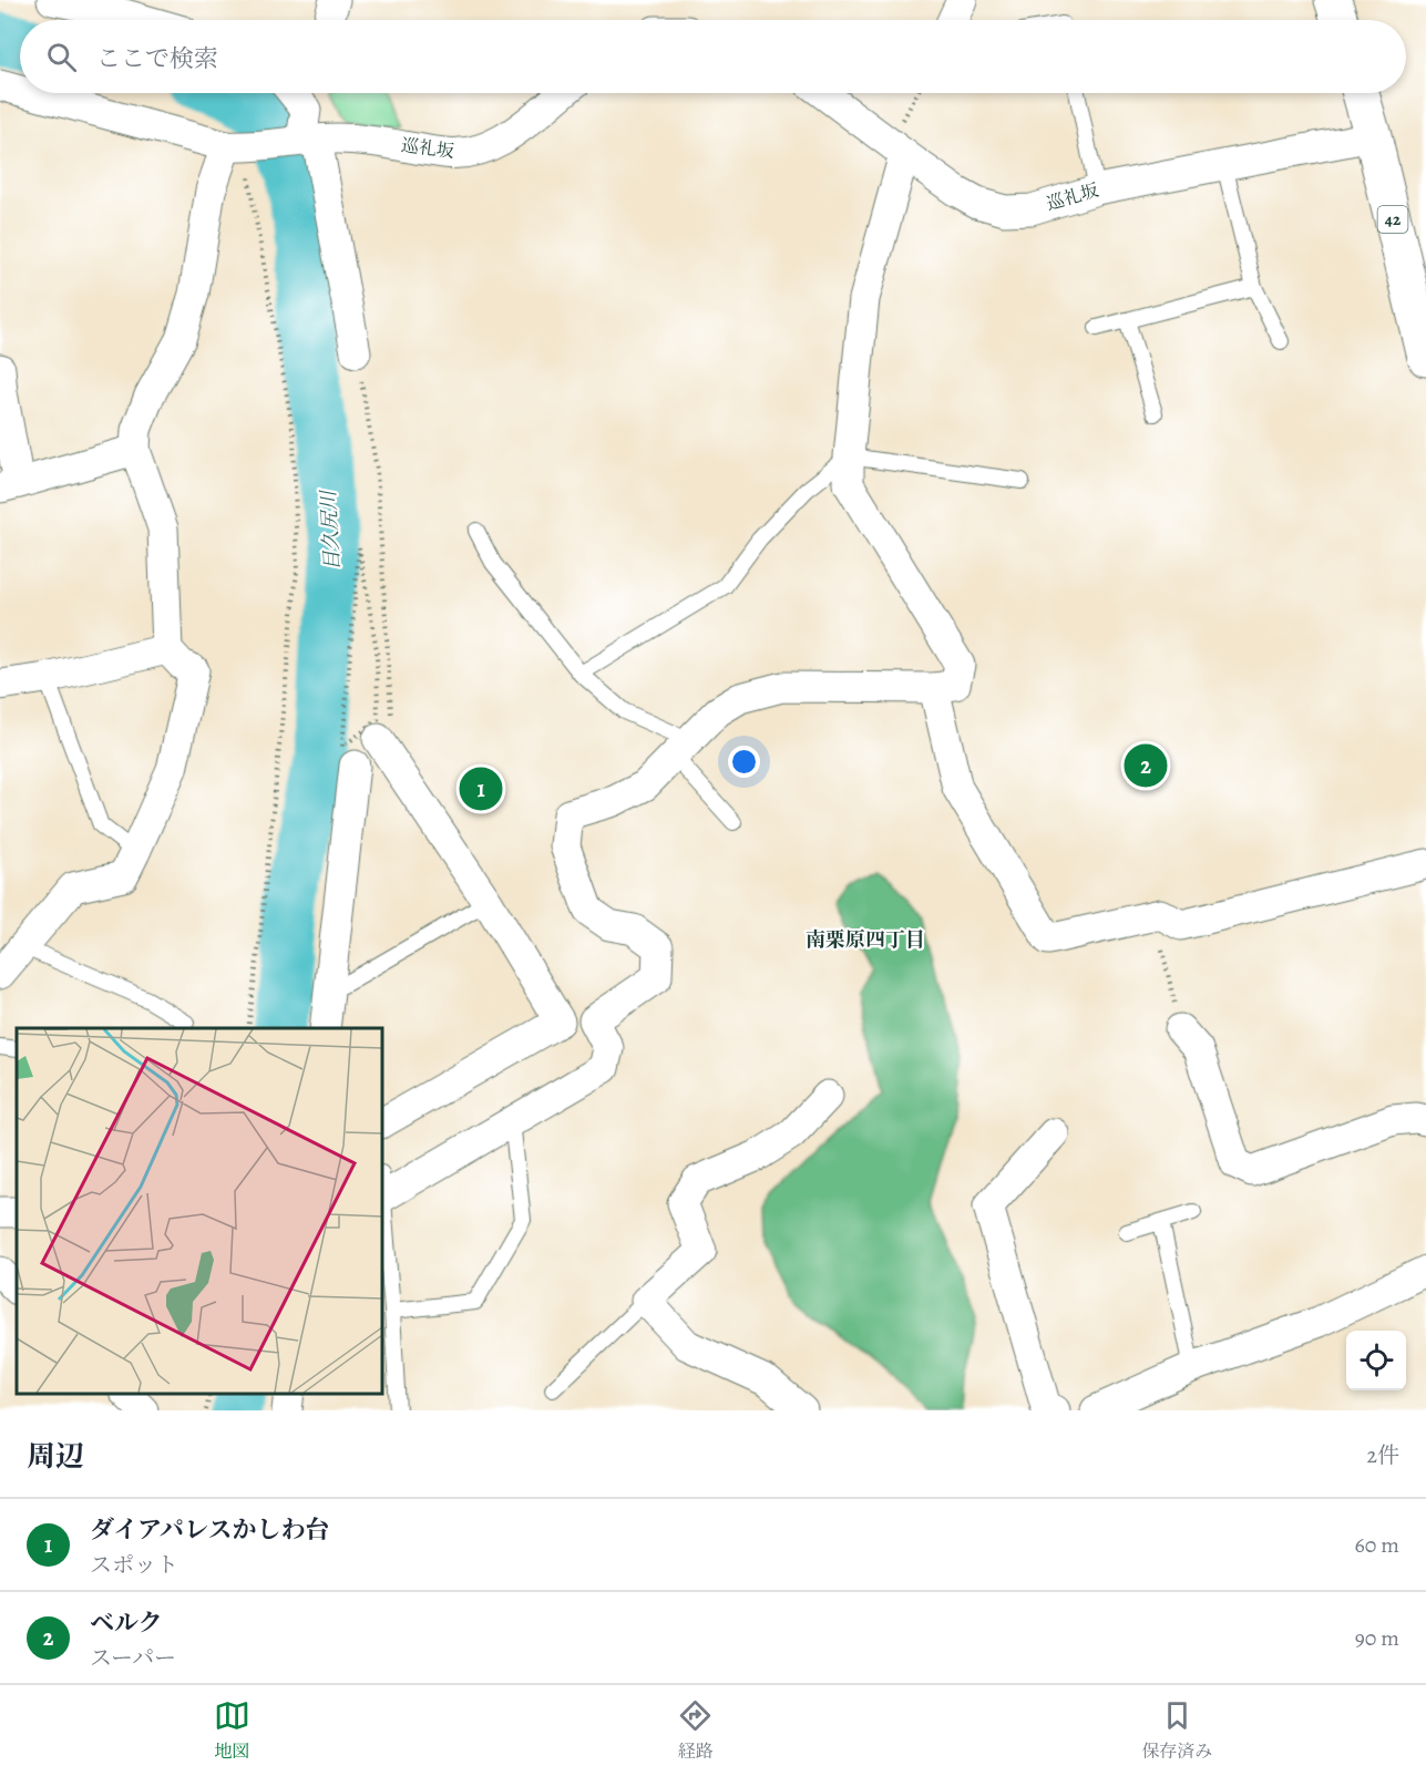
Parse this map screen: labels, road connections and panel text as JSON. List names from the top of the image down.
{
  "streets": {
    "main road": ["42"],
    "street": ["巡礼坂"]
  },
  "crossings": [
    ["巡礼坂", "42"]
  ],
  "districts": ["南栗原四丁目"],
  "water": ["目久尻川"],
  "page": {
    "search": "ここで検索",
    "pins": ["2", "1"],
    "heading": ["周辺", "2件"],
    "list": [
      {
        "mark": "1",
        "name": "ダイアパレスかしわ台",
        "note": "スポット",
        "value": "60 m"
      },
      {
        "mark": "2",
        "name": "ベルク",
        "note": "スーパー",
        "value": "90 m"
      }
    ],
    "nav": ["地図", "経路", "保存済み"]
  }
}
